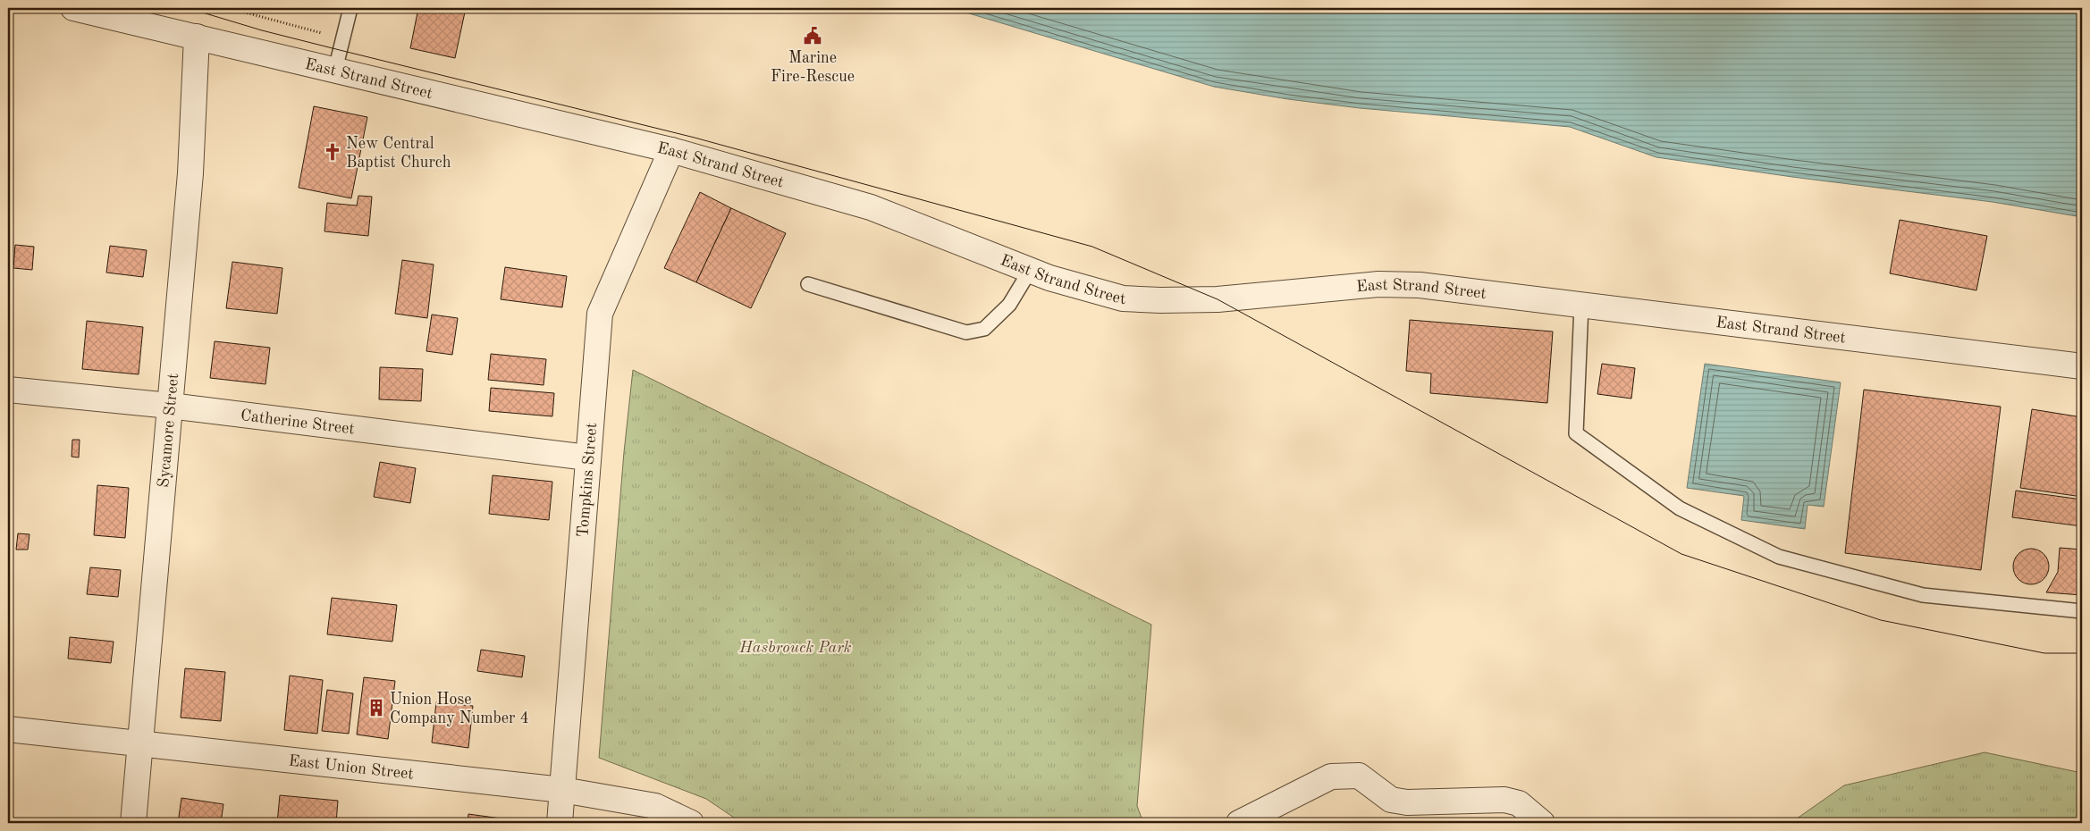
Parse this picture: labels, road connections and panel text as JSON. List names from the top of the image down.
{
  "streets": {
    "street": [
      "East Strand Street",
      "Catherine Street",
      "Sycamore Street",
      "Tompkins Street",
      "East Union Street"
    ]
  },
  "crossings": [
    ["East Strand Street", "Sycamore Street"],
    ["East Strand Street", "Tompkins Street"],
    ["Catherine Street", "Sycamore Street"],
    ["Catherine Street", "Tompkins Street"],
    ["Sycamore Street", "East Union Street"],
    ["Tompkins Street", "East Union Street"]
  ],
  "parks": ["Hasbrouck Park"],
  "places": {
    "public building": ["Marine Fire-Rescue"],
    "church": ["New Central Baptist Church"],
    "building": ["Union Hose Company Number 4"]
  }
}
